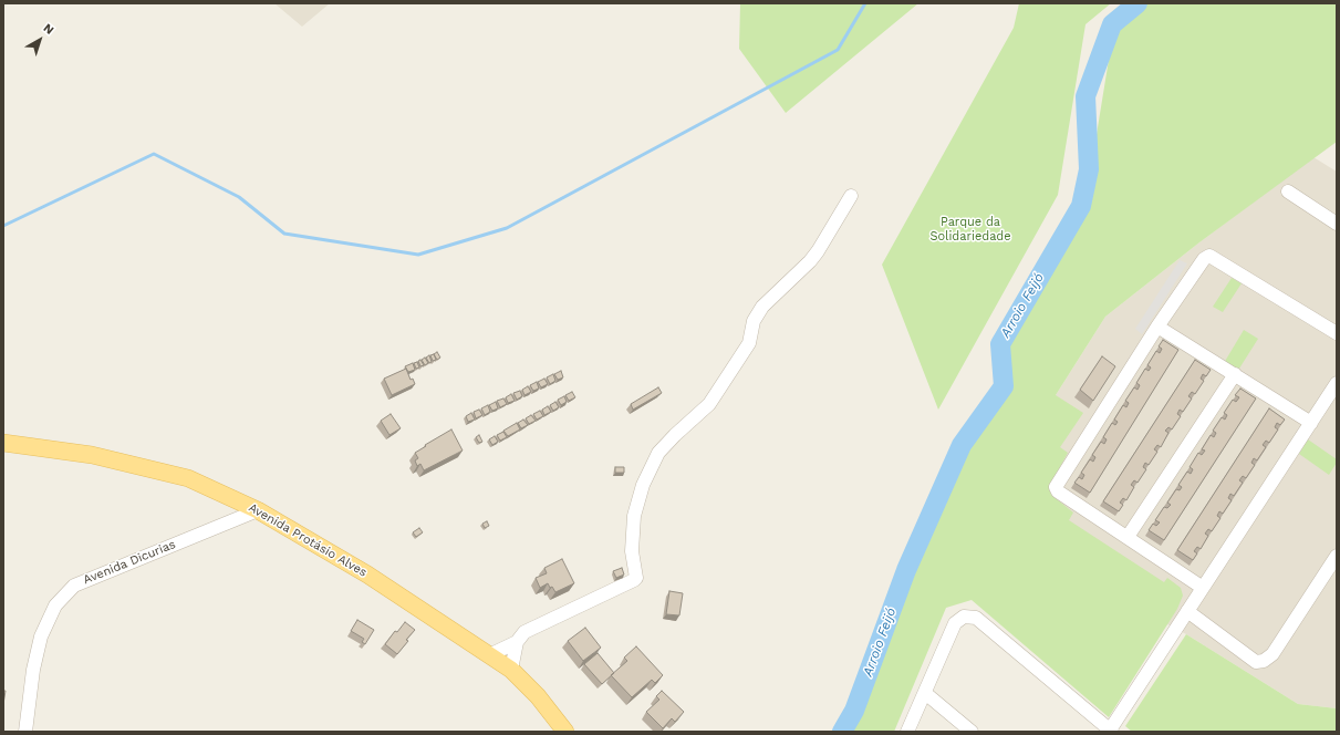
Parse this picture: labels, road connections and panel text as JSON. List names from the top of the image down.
{
  "streets": {
    "main road": ["Avenida Protásio Alves"],
    "street": ["Avenida Dicurias"]
  },
  "crossings": [
    ["Avenida Protásio Alves", "Avenida Dicurias"]
  ],
  "water": ["Arroio Feijó"],
  "parks": ["Parque da Solidariedade"],
  "north": "top right"
}
